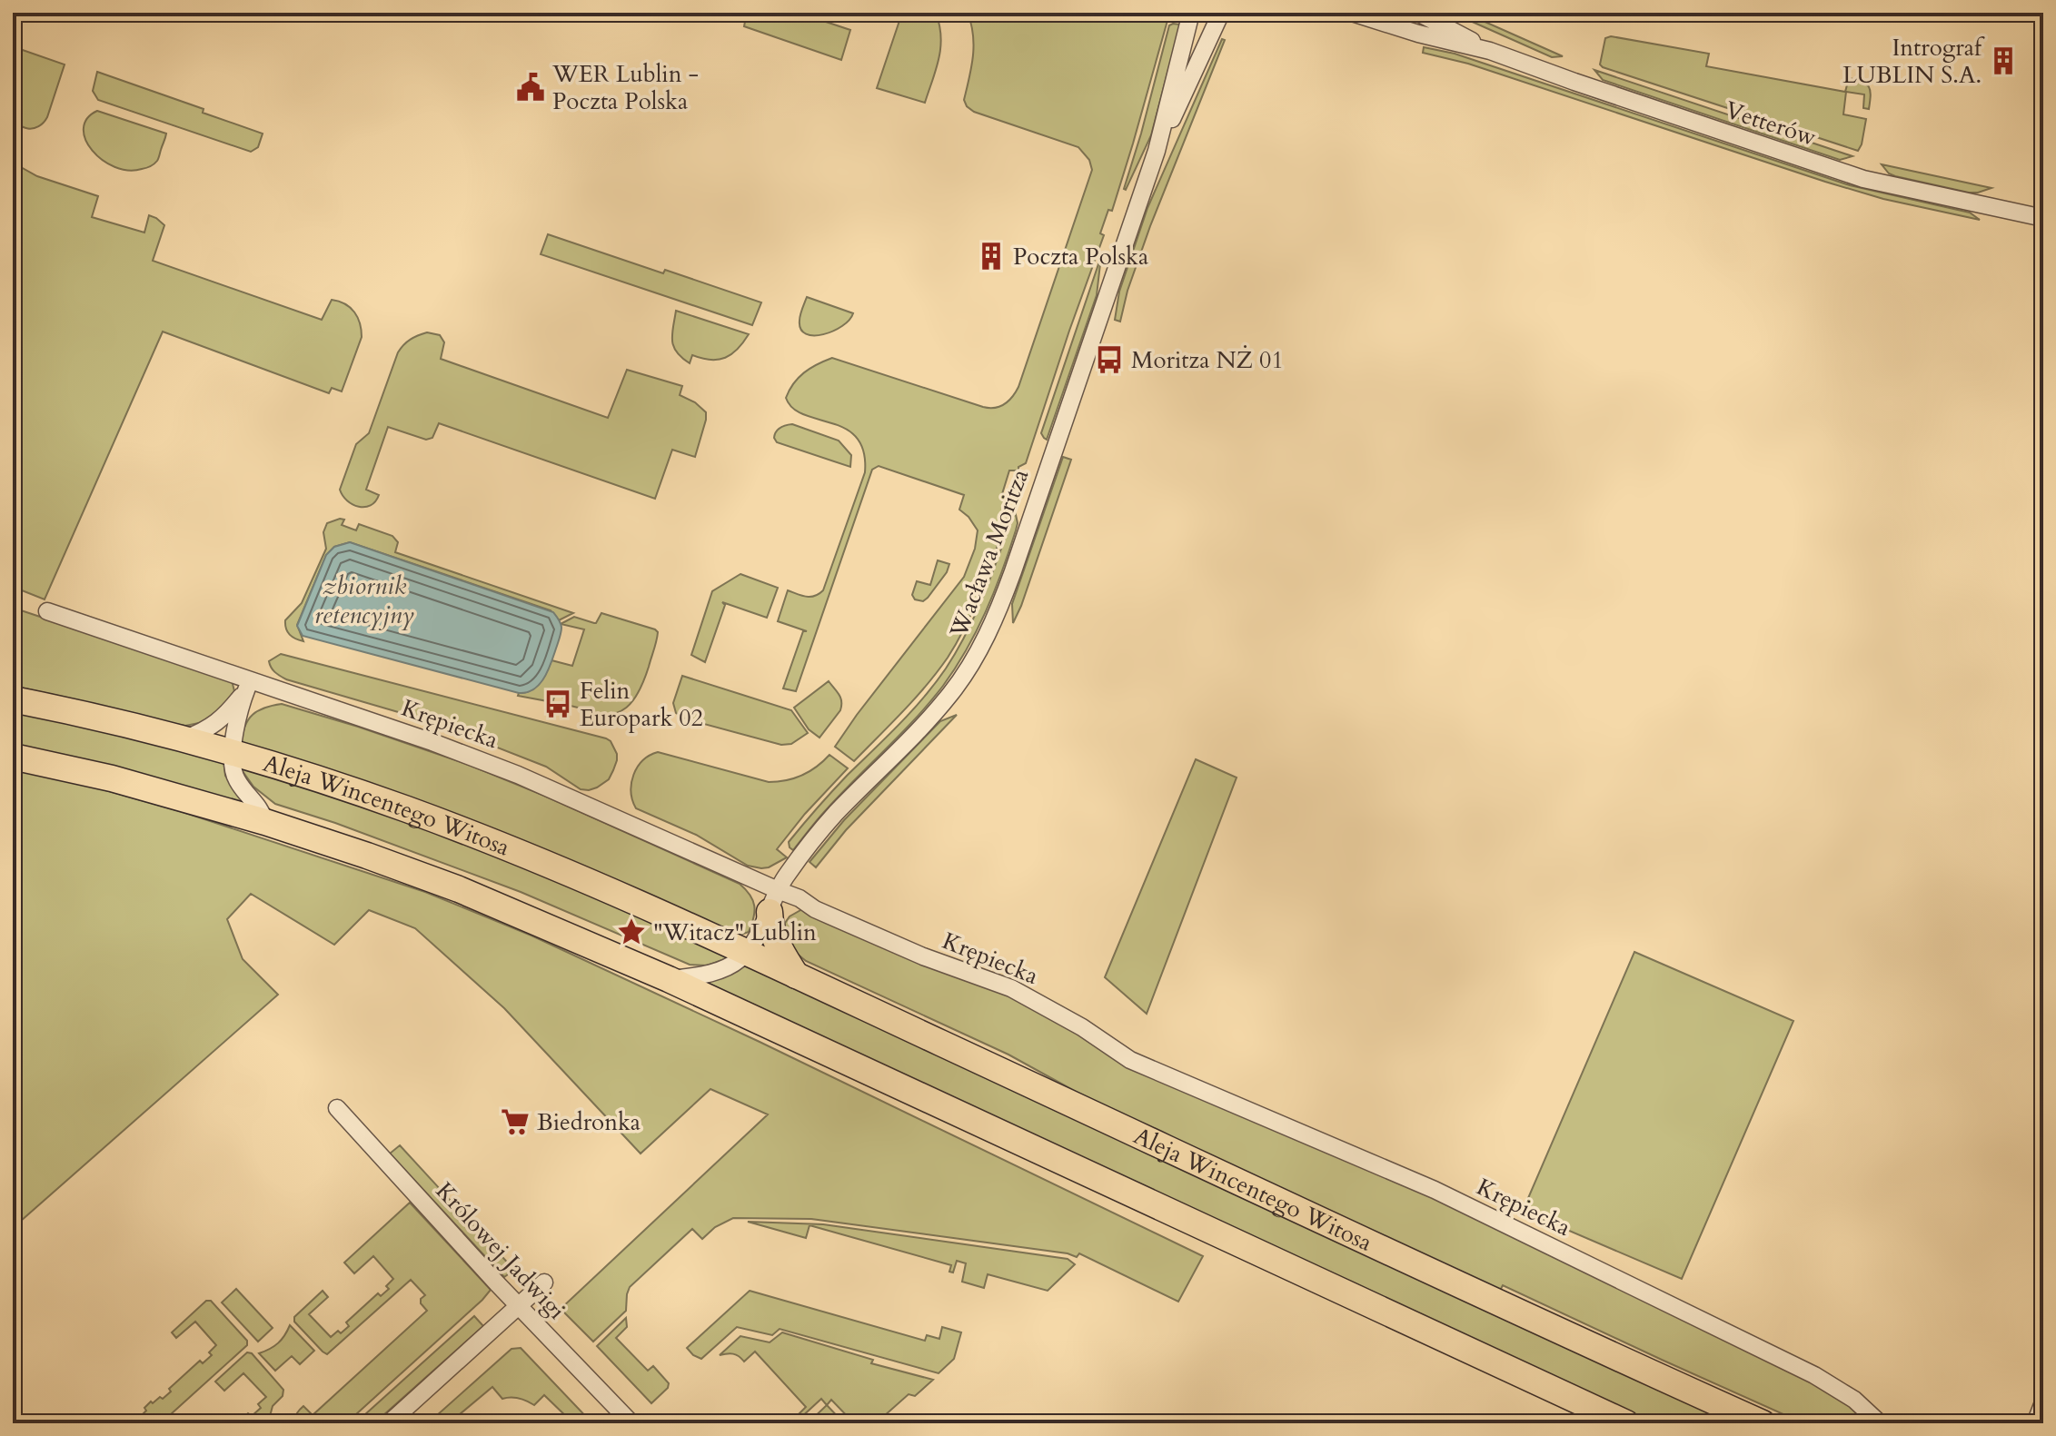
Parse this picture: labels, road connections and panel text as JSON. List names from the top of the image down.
{
  "streets": {
    "main road": ["Aleja Wincentego Witosa"],
    "street": [
      "Vetterów",
      "Wacława Moritza",
      "Krępiecka",
      "Królowej Jadwigi"
    ]
  },
  "crossings": [
    ["Wacława Moritza", "Krępiecka"],
    ["Wacława Moritza", "Aleja Wincentego Witosa"]
  ],
  "water": ["zbiornik retencyjny"],
  "places": {
    "building": ["Intrograf LUBLIN S.A.", "Poczta Polska"],
    "public building": ["WER Lublin - Poczta Polska"],
    "bus stop": ["Moritza NŻ 01", "Felin Europark 02"],
    "place": ["\"Witacz\" Lublin"],
    "supermarket": ["Biedronka"]
  }
}
